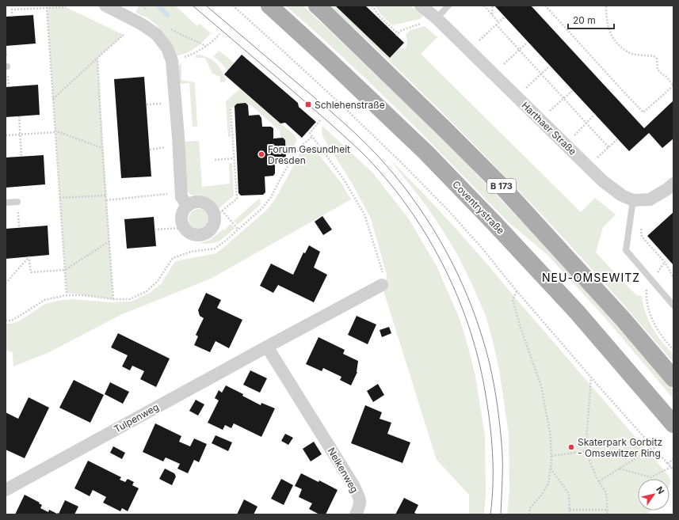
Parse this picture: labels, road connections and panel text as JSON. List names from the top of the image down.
{
  "streets": {
    "main road": ["B 173", "Coventrystraße"],
    "street": ["Harthaer Straße", "Tulpenweg", "Nelkenweg"]
  },
  "crossings": [
    ["Tulpenweg", "Nelkenweg"]
  ],
  "districts": ["NEU-OMSEWITZ"],
  "places": {
    "transit": ["Schlehenstraße"],
    "other": ["Forum Gesundheit Dresden", "Skaterpark Gorbitz - Omsewitzer Ring"]
  },
  "scale_bar": "20 m",
  "north": "top right"
}
